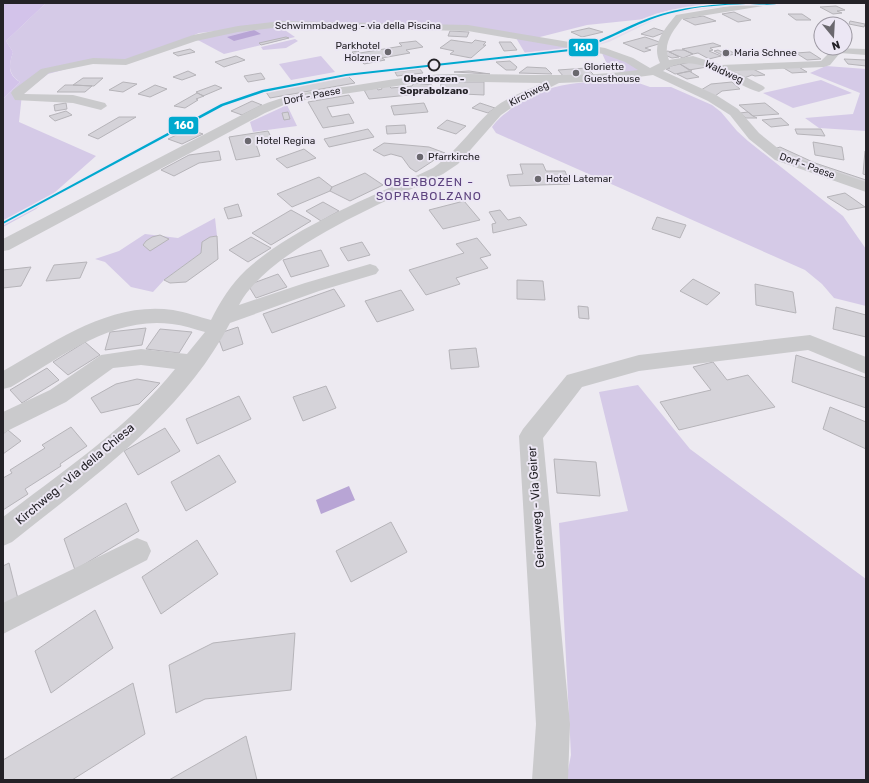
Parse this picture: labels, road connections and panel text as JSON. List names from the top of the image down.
{
  "streets": {
    "street": [
      "Schwimmbadweg - via della Piscina",
      "Waldweg",
      "Kirchweg",
      "Dorf - Paese",
      "Kirchweg - Via della Chiesa",
      "Geirerweg - Via Geirer"
    ]
  },
  "crossings": [
    ["Schwimmbadweg - via della Piscina", "Dorf - Paese"],
    ["Waldweg", "Dorf - Paese"],
    ["Kirchweg", "Dorf - Paese"],
    ["Kirchweg", "Kirchweg - Via della Chiesa"]
  ],
  "districts": ["OBERBOZEN - SOPRABOLZANO"],
  "places": [
    "Parkhotel Holzner",
    "Maria Schnee",
    "Oberbozen - Soprabolzano",
    "Gloriette Guesthouse",
    "Hotel Regina",
    "Pfarrkirche",
    "Hotel Latemar"
  ],
  "lines": ["transit line 160"],
  "north": "bottom"
}
